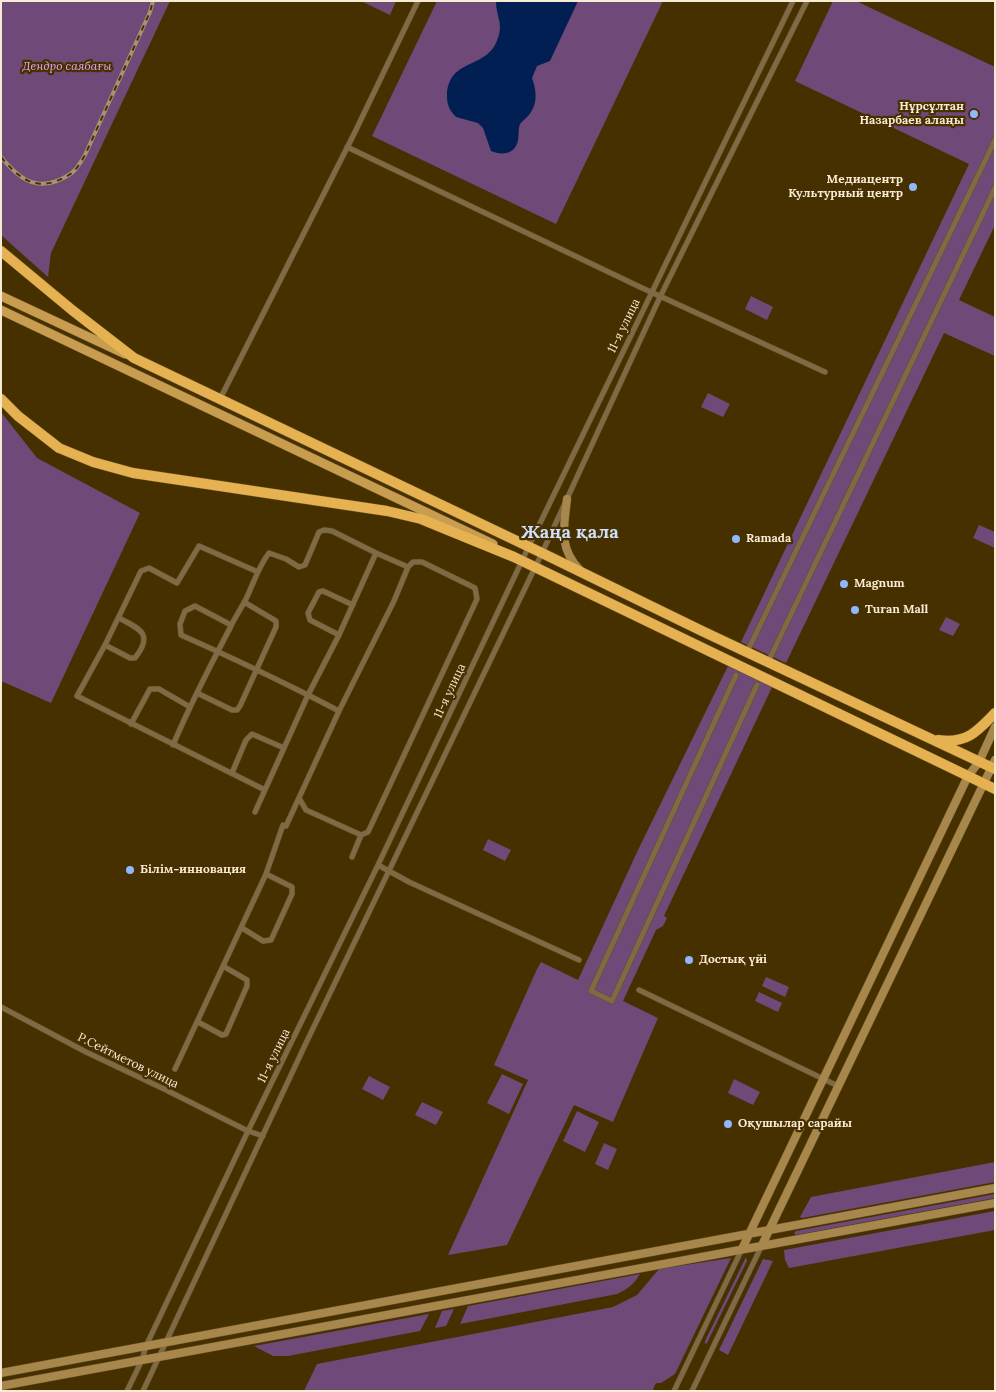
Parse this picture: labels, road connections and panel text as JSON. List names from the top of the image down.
{
  "streets": {
    "street": ["11-я улица", "Р.Сейтметов улица"]
  },
  "crossings": [
    ["11-я улица", "Р.Сейтметов улица"]
  ],
  "districts": ["Жаңа қала"],
  "parks": ["Дендро саябағы"],
  "places": [
    "Нұрсұлтан Назарбаев алаңы",
    "Медиацентр Культурный центр",
    "Ramada",
    "Magnum",
    "Turan Mall",
    "Білім-инновация",
    "Достық үйі",
    "Оқушылар сарайы"
  ]
}
